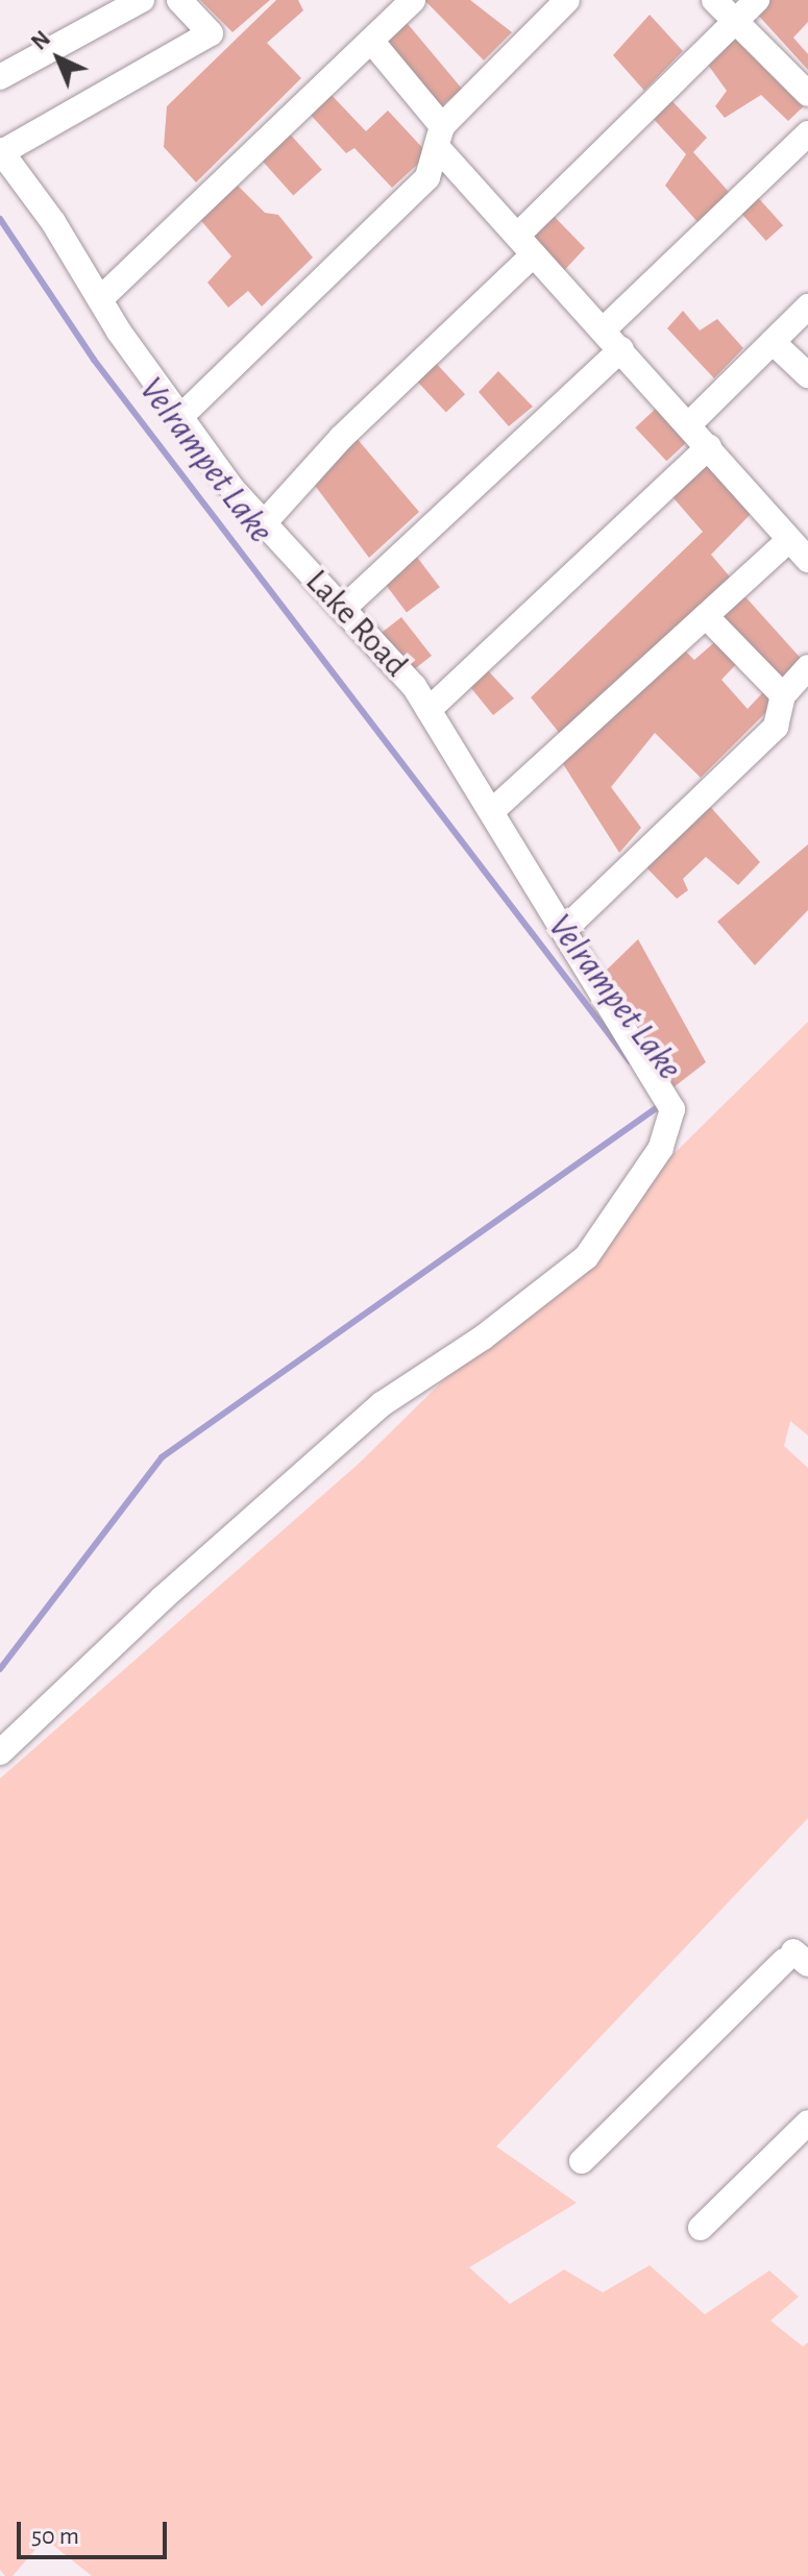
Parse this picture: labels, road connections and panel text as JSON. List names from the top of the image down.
{
  "streets": {
    "street": ["Lake Road"]
  },
  "water": ["Velrampet Lake"],
  "scale_bar": "50 m",
  "north": "top left"
}
